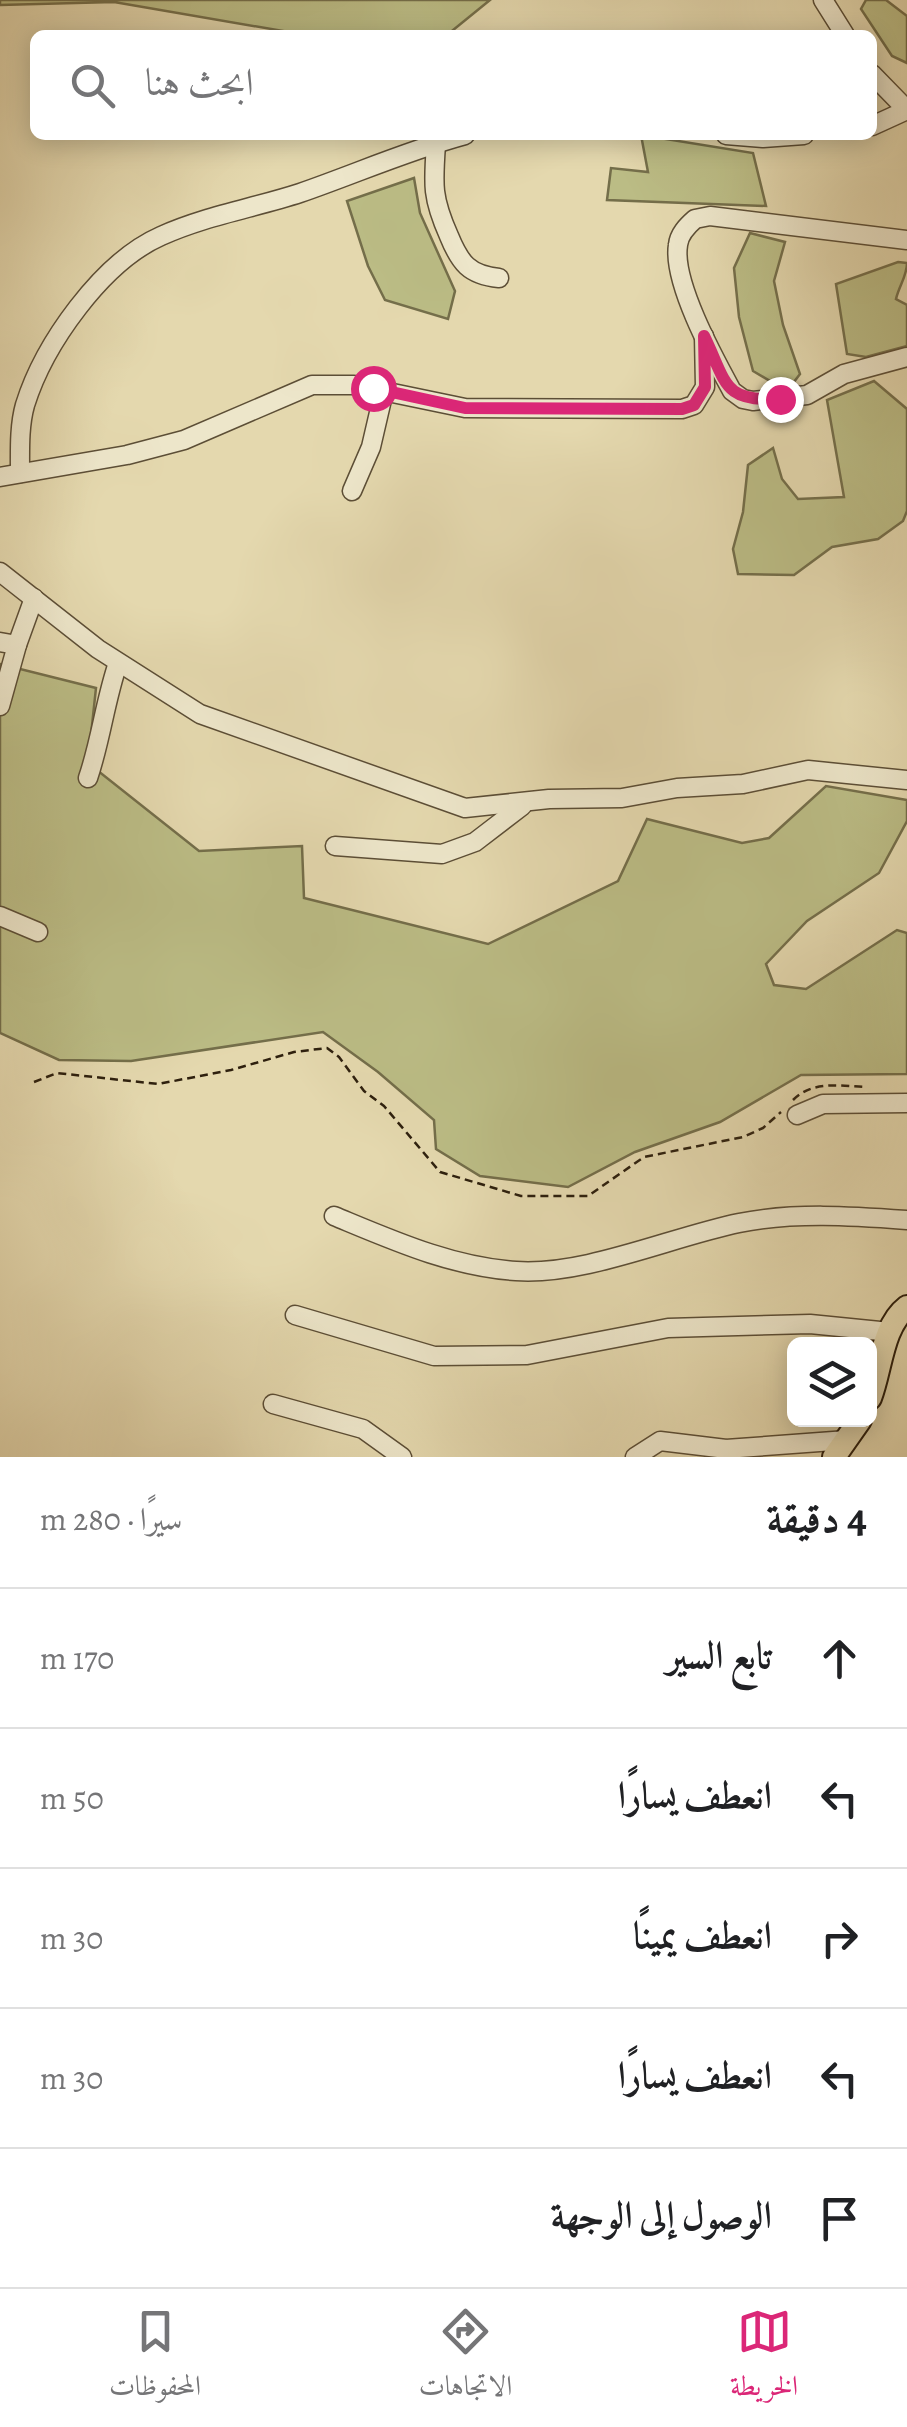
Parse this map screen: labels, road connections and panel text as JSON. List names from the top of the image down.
{
  "page": {
    "search": "ابحث هنا",
    "heading": ["4 دقيقة", "سيرًا · 280 m"],
    "list": [
      ["تابع السير", "170 m"],
      ["انعطف يسارًا", "50 m"],
      ["انعطف يمينًا", "30 m"],
      ["انعطف يسارًا", "30 m"],
      "الوصول إلى الوجهة"
    ],
    "nav": ["الخريطة", "الاتجاهات", "المحفوظات"]
  }
}
